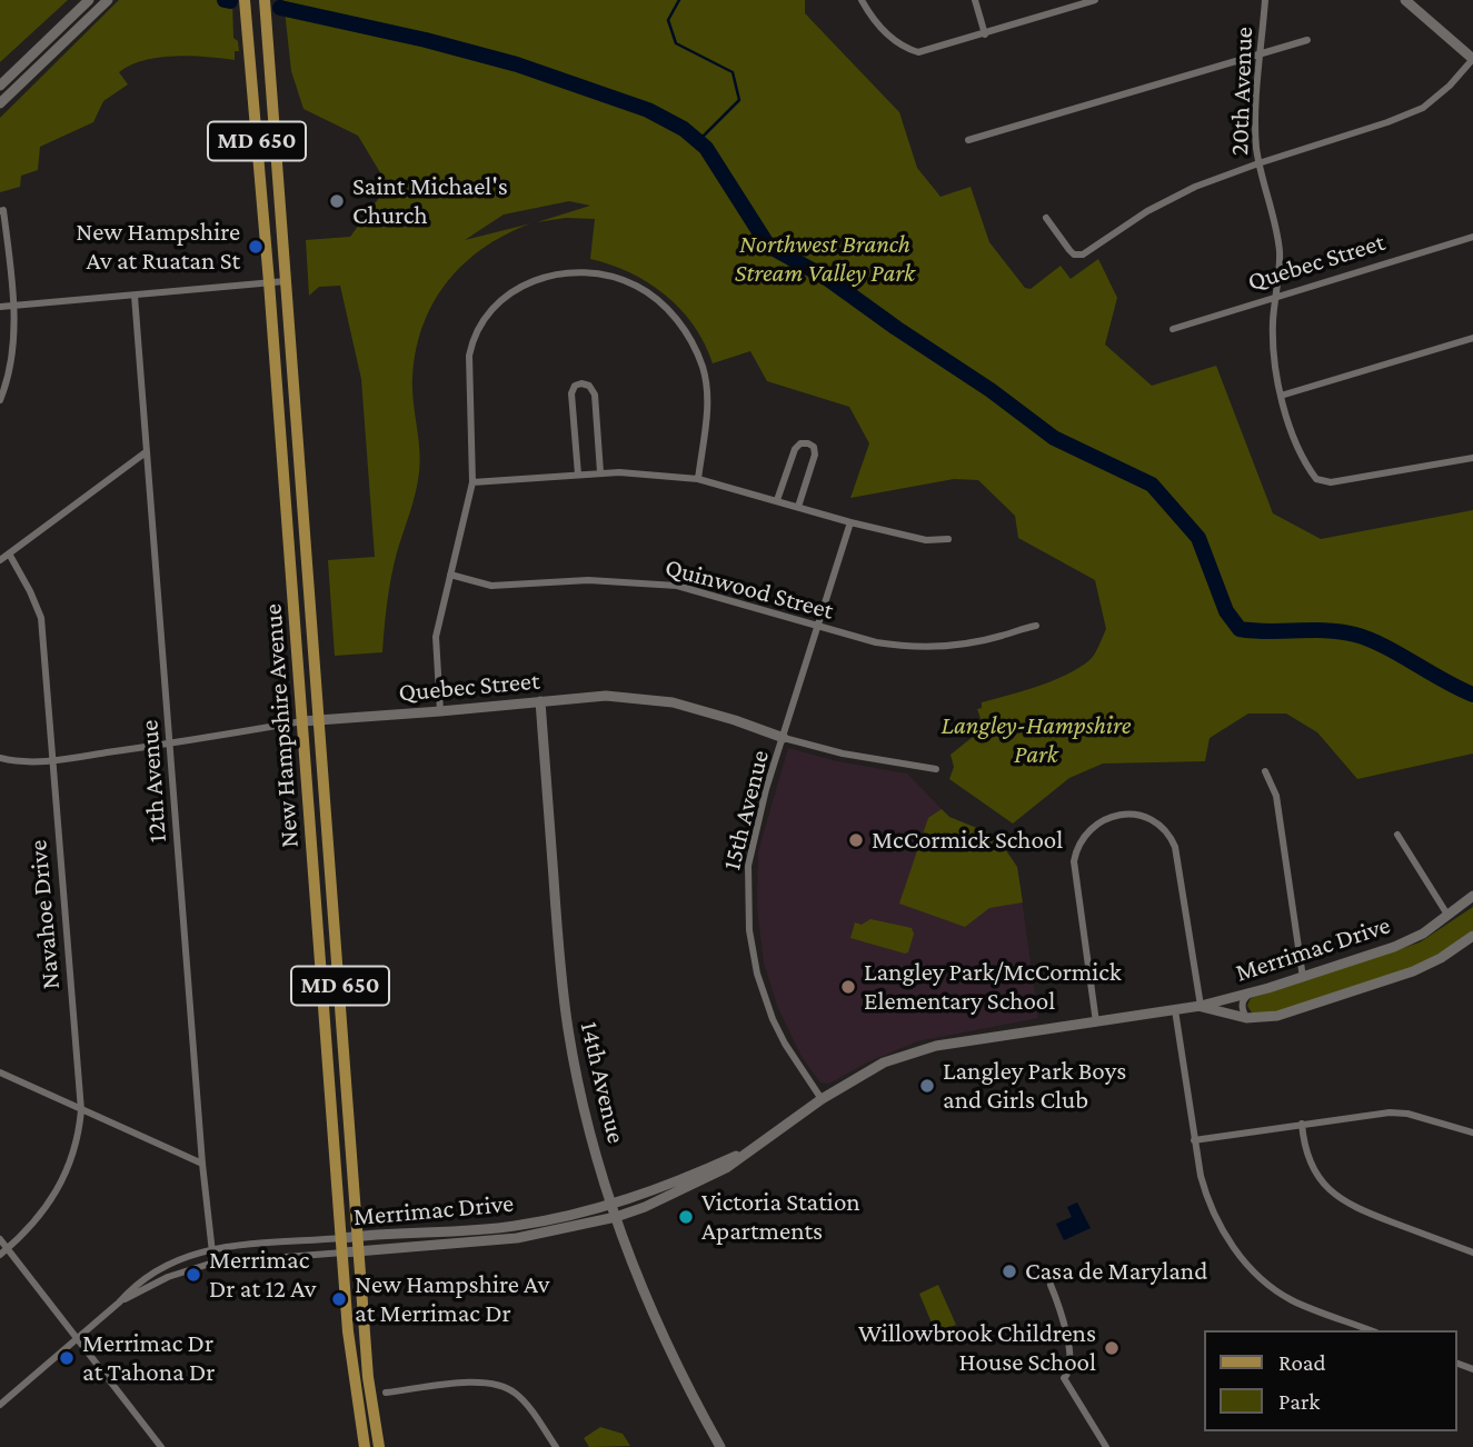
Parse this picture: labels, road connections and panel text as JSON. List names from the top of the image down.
{
  "streets": {
    "main road": ["MD 650", "New Hampshire Avenue"],
    "street": [
      "20th Avenue",
      "Quebec Street",
      "Quinwood Street",
      "12th Avenue",
      "15th Avenue",
      "Navahoe Drive",
      "Merrimac Drive",
      "14th Avenue"
    ]
  },
  "crossings": [
    ["20th Avenue", "Quebec Street"],
    ["Quebec Street", "New Hampshire Avenue"],
    ["Quebec Street", "12th Avenue"],
    ["Quebec Street", "15th Avenue"],
    ["Quebec Street", "Navahoe Drive"],
    ["Quebec Street", "14th Avenue"],
    ["Quinwood Street", "15th Avenue"],
    ["New Hampshire Avenue", "Merrimac Drive"],
    ["12th Avenue", "Merrimac Drive"],
    ["15th Avenue", "Merrimac Drive"],
    ["Merrimac Drive", "14th Avenue"]
  ],
  "parks": ["Northwest Branch Stream Valley Park", "Langley-Hampshire Park"],
  "places": [
    "Saint Michael's Church",
    "New Hampshire Av at Ruatan St",
    "McCormick School",
    "Langley Park/McCormick Elementary School",
    "Langley Park Boys and Girls Club",
    "Victoria Station Apartments",
    "Casa de Maryland",
    "Merrimac Dr at 12 Av",
    "New Hampshire Av at Merrimac Dr",
    "Willowbrook Childrens House School",
    "Merrimac Dr at Tahona Dr"
  ],
  "legend": ["Road", "Park"]
}
